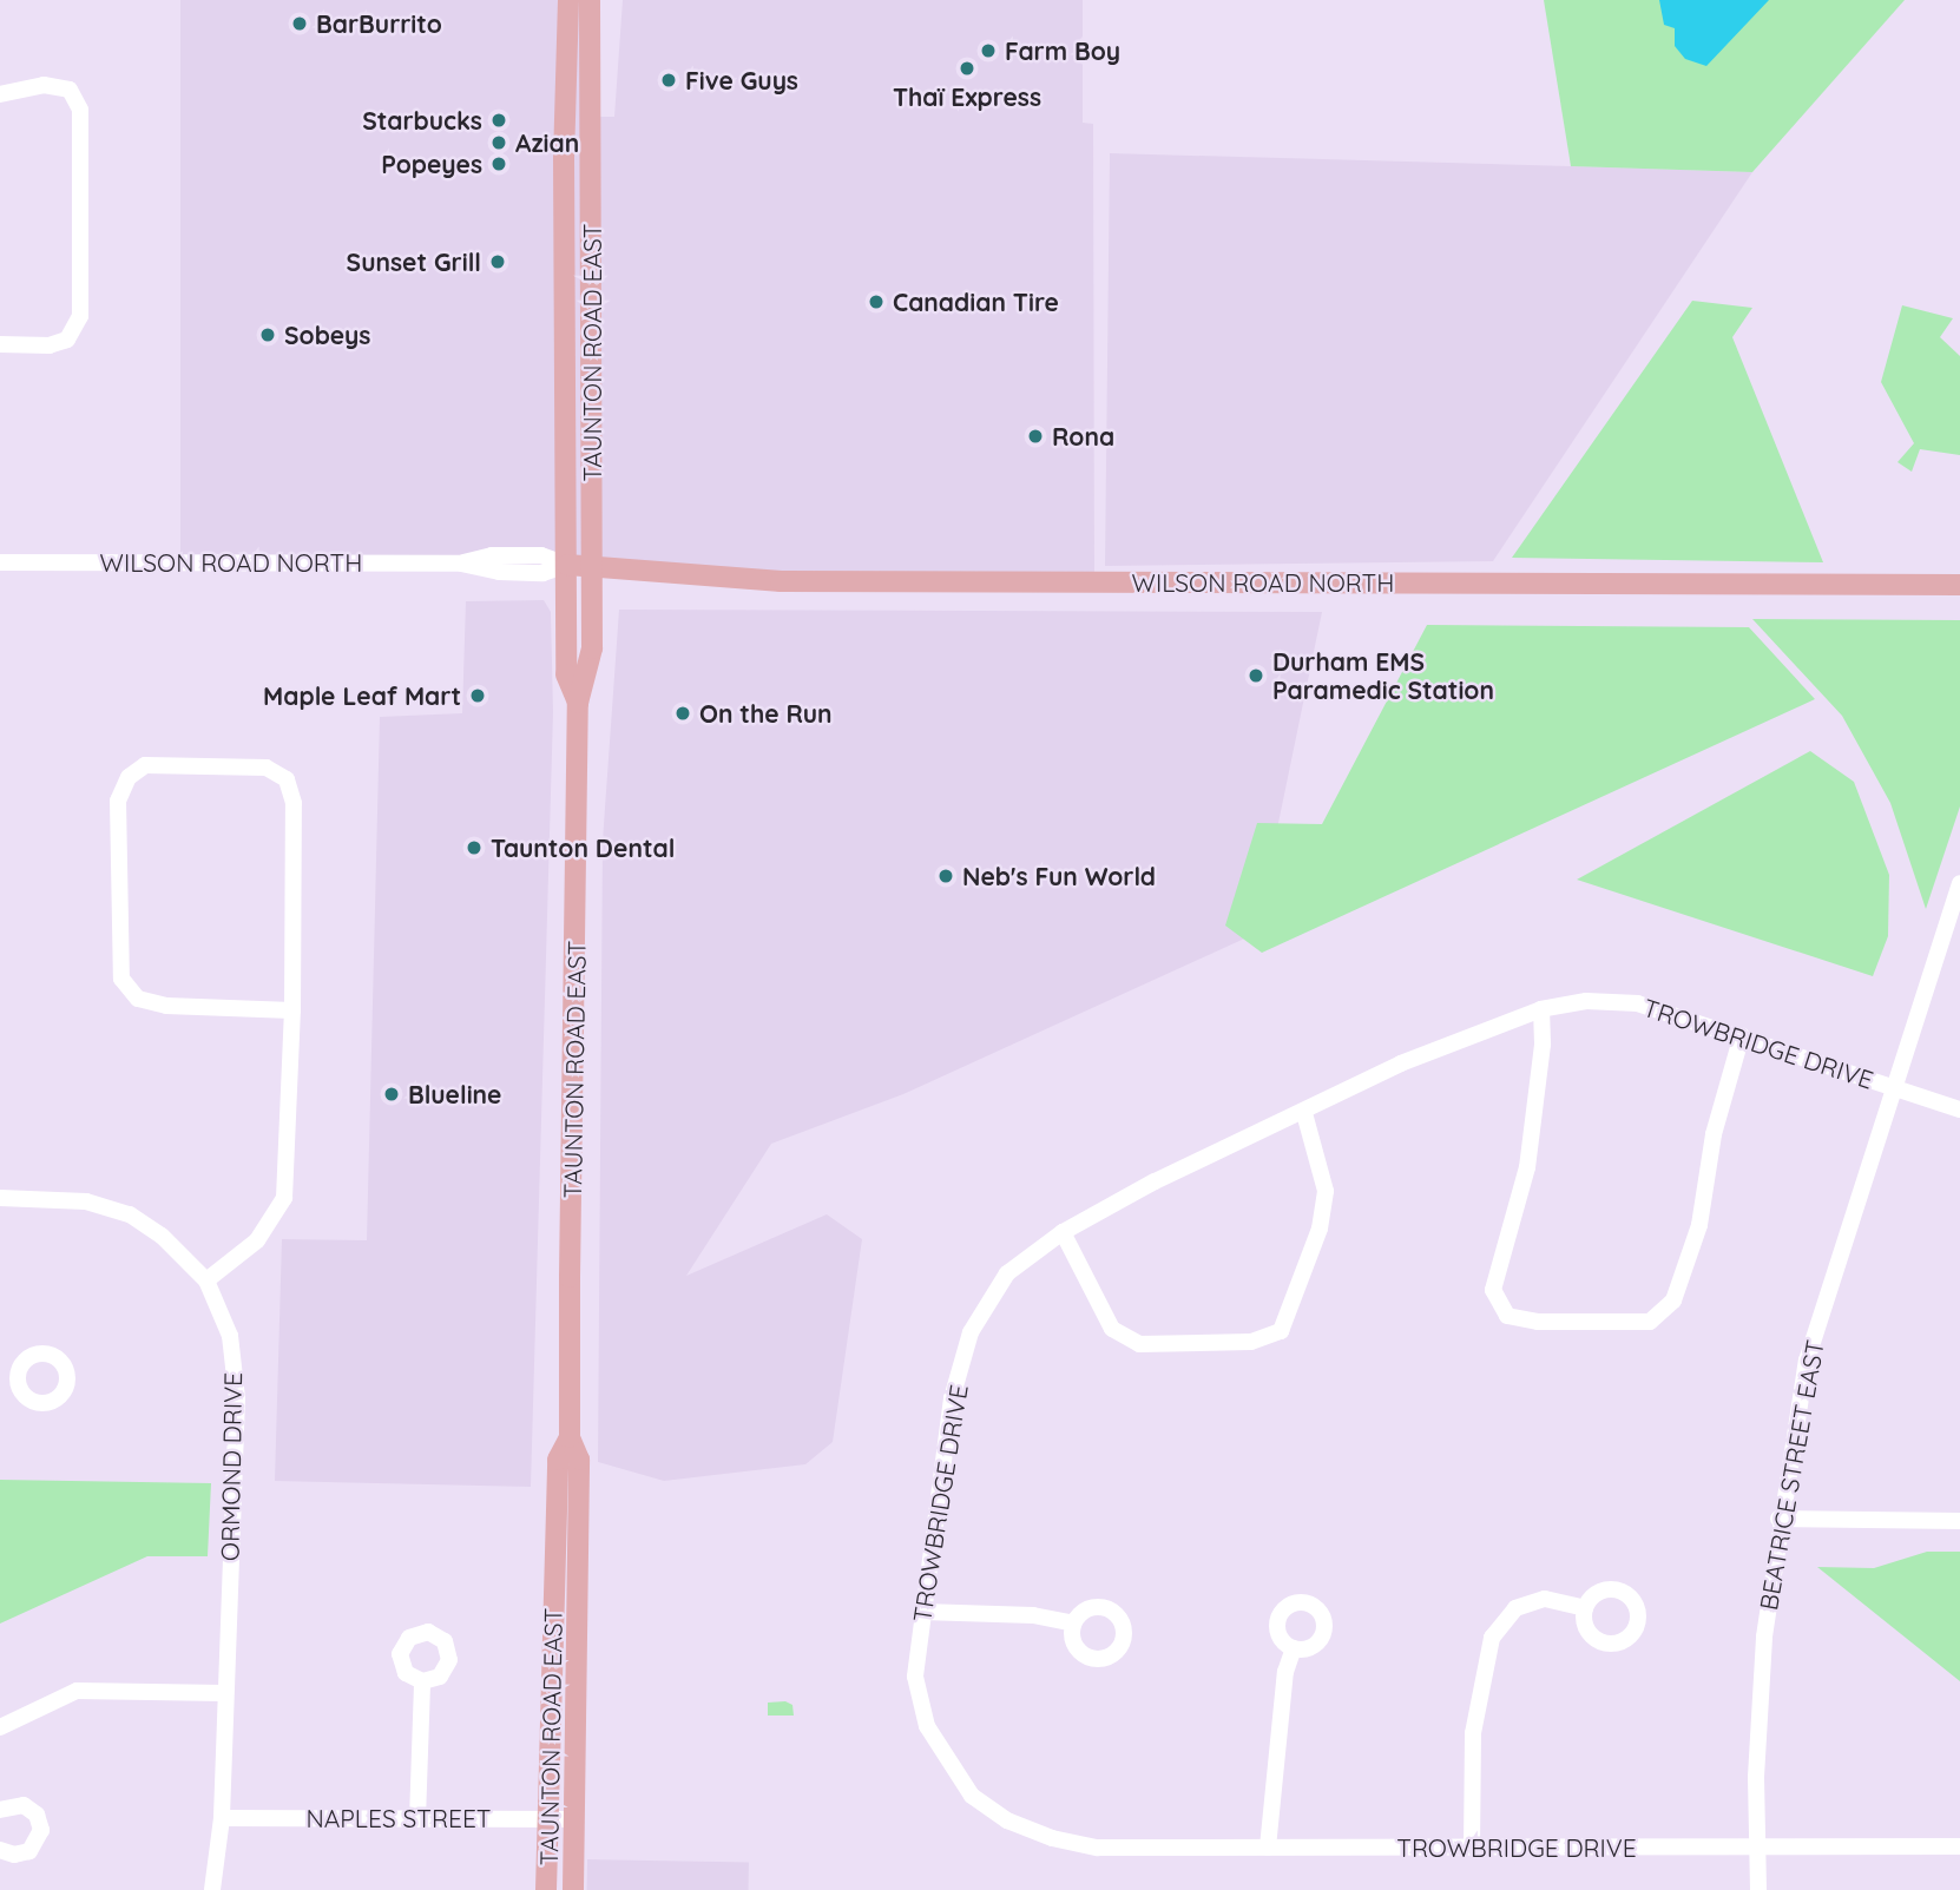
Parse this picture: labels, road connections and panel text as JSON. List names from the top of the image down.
{
  "streets": {
    "main road": ["TAUNTON ROAD EAST", "WILSON ROAD NORTH"],
    "street": [
      "TROWBRIDGE DRIVE",
      "ORMOND DRIVE",
      "BEATRICE STREET EAST",
      "NAPLES STREET"
    ]
  },
  "crossings": [
    ["TAUNTON ROAD EAST", "WILSON ROAD NORTH"],
    ["TAUNTON ROAD EAST", "NAPLES STREET"],
    ["TROWBRIDGE DRIVE", "BEATRICE STREET EAST"],
    ["ORMOND DRIVE", "NAPLES STREET"]
  ],
  "places": [
    "BarBurrito",
    "Farm Boy",
    "Thaï Express",
    "Five Guys",
    "Starbucks",
    "Azian",
    "Popeyes",
    "Sunset Grill",
    "Canadian Tire",
    "Sobeys",
    "Rona",
    "Durham EMS Paramedic Station",
    "Maple Leaf Mart",
    "On the Run",
    "Taunton Dental",
    "Neb's Fun World",
    "Blueline"
  ]
}
